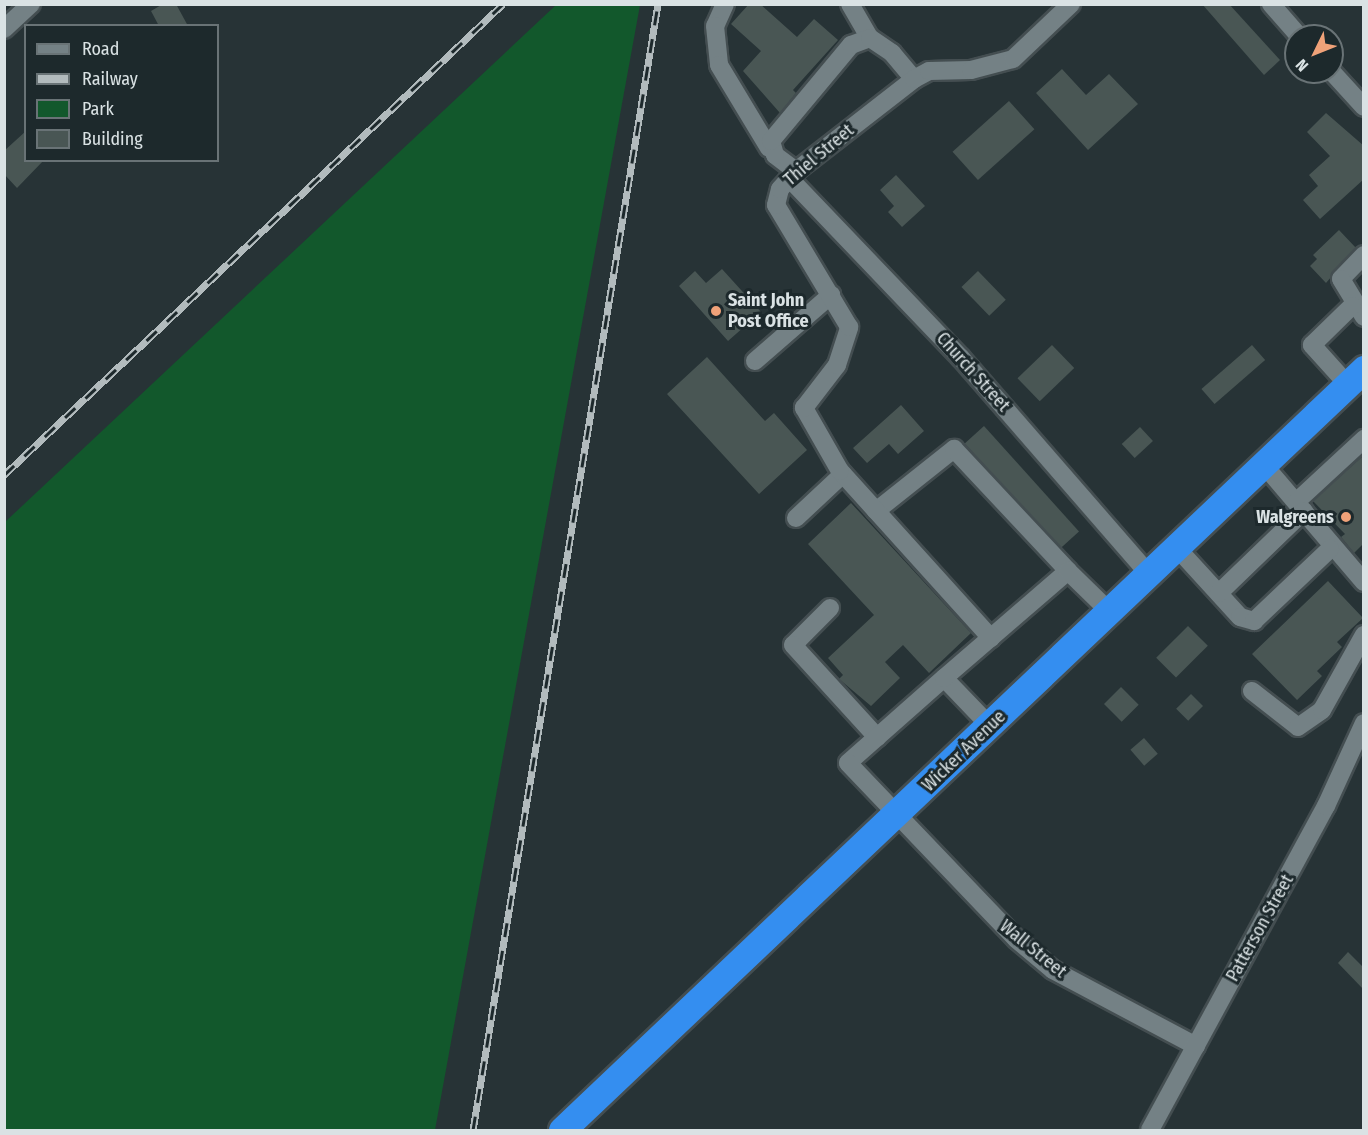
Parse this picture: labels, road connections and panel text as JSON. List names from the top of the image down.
{
  "streets": {
    "highway": ["Wicker Avenue"],
    "street": [
      "Thiel Street",
      "Church Street",
      "Patterson Street",
      "Wall Street"
    ]
  },
  "crossings": [
    ["Thiel Street", "Church Street"],
    ["Church Street", "Wicker Avenue"],
    ["Wicker Avenue", "Wall Street"],
    ["Patterson Street", "Wall Street"]
  ],
  "places": ["Saint John Post Office", "Walgreens"],
  "legend": [
    "Road",
    "Railway",
    "Park",
    "Building"
  ],
  "north": "bottom left"
}
